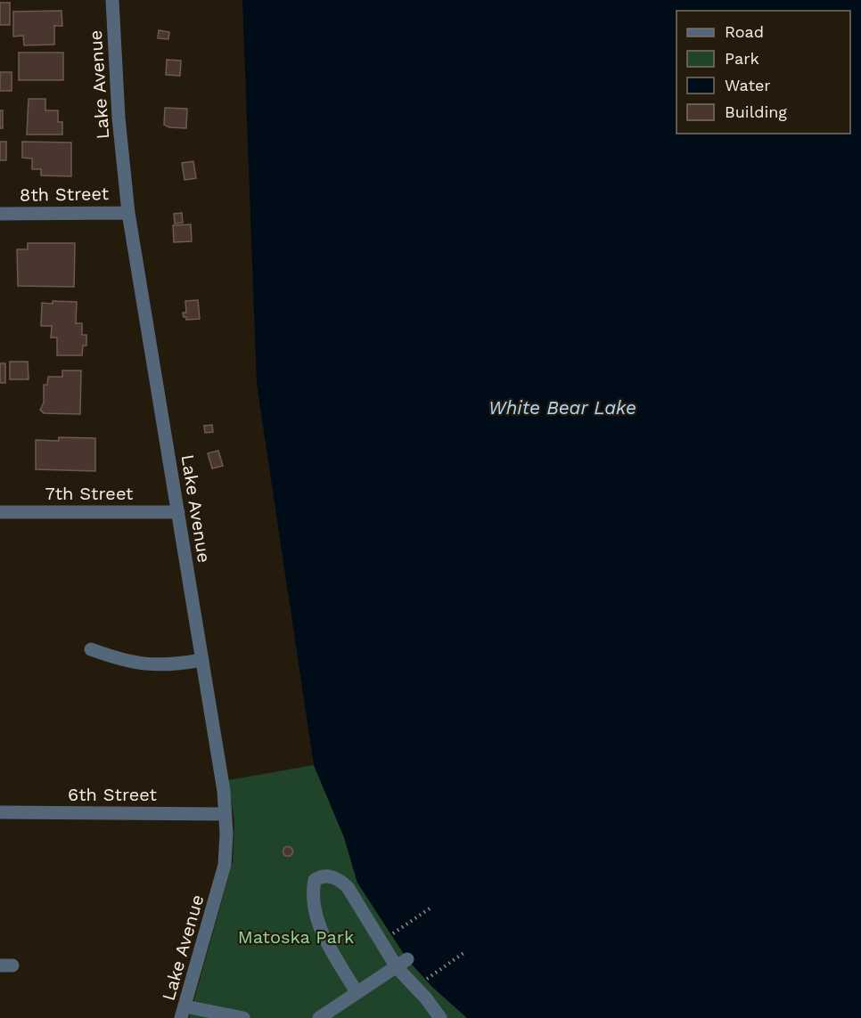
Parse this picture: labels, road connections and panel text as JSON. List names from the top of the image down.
{
  "streets": {
    "street": [
      "Lake Avenue",
      "8th Street",
      "7th Street",
      "6th Street"
    ]
  },
  "crossings": [
    ["Lake Avenue", "8th Street"],
    ["Lake Avenue", "7th Street"],
    ["Lake Avenue", "6th Street"]
  ],
  "water": ["White Bear Lake"],
  "parks": ["Matoska Park"],
  "legend": [
    "Road",
    "Park",
    "Water",
    "Building"
  ]
}
